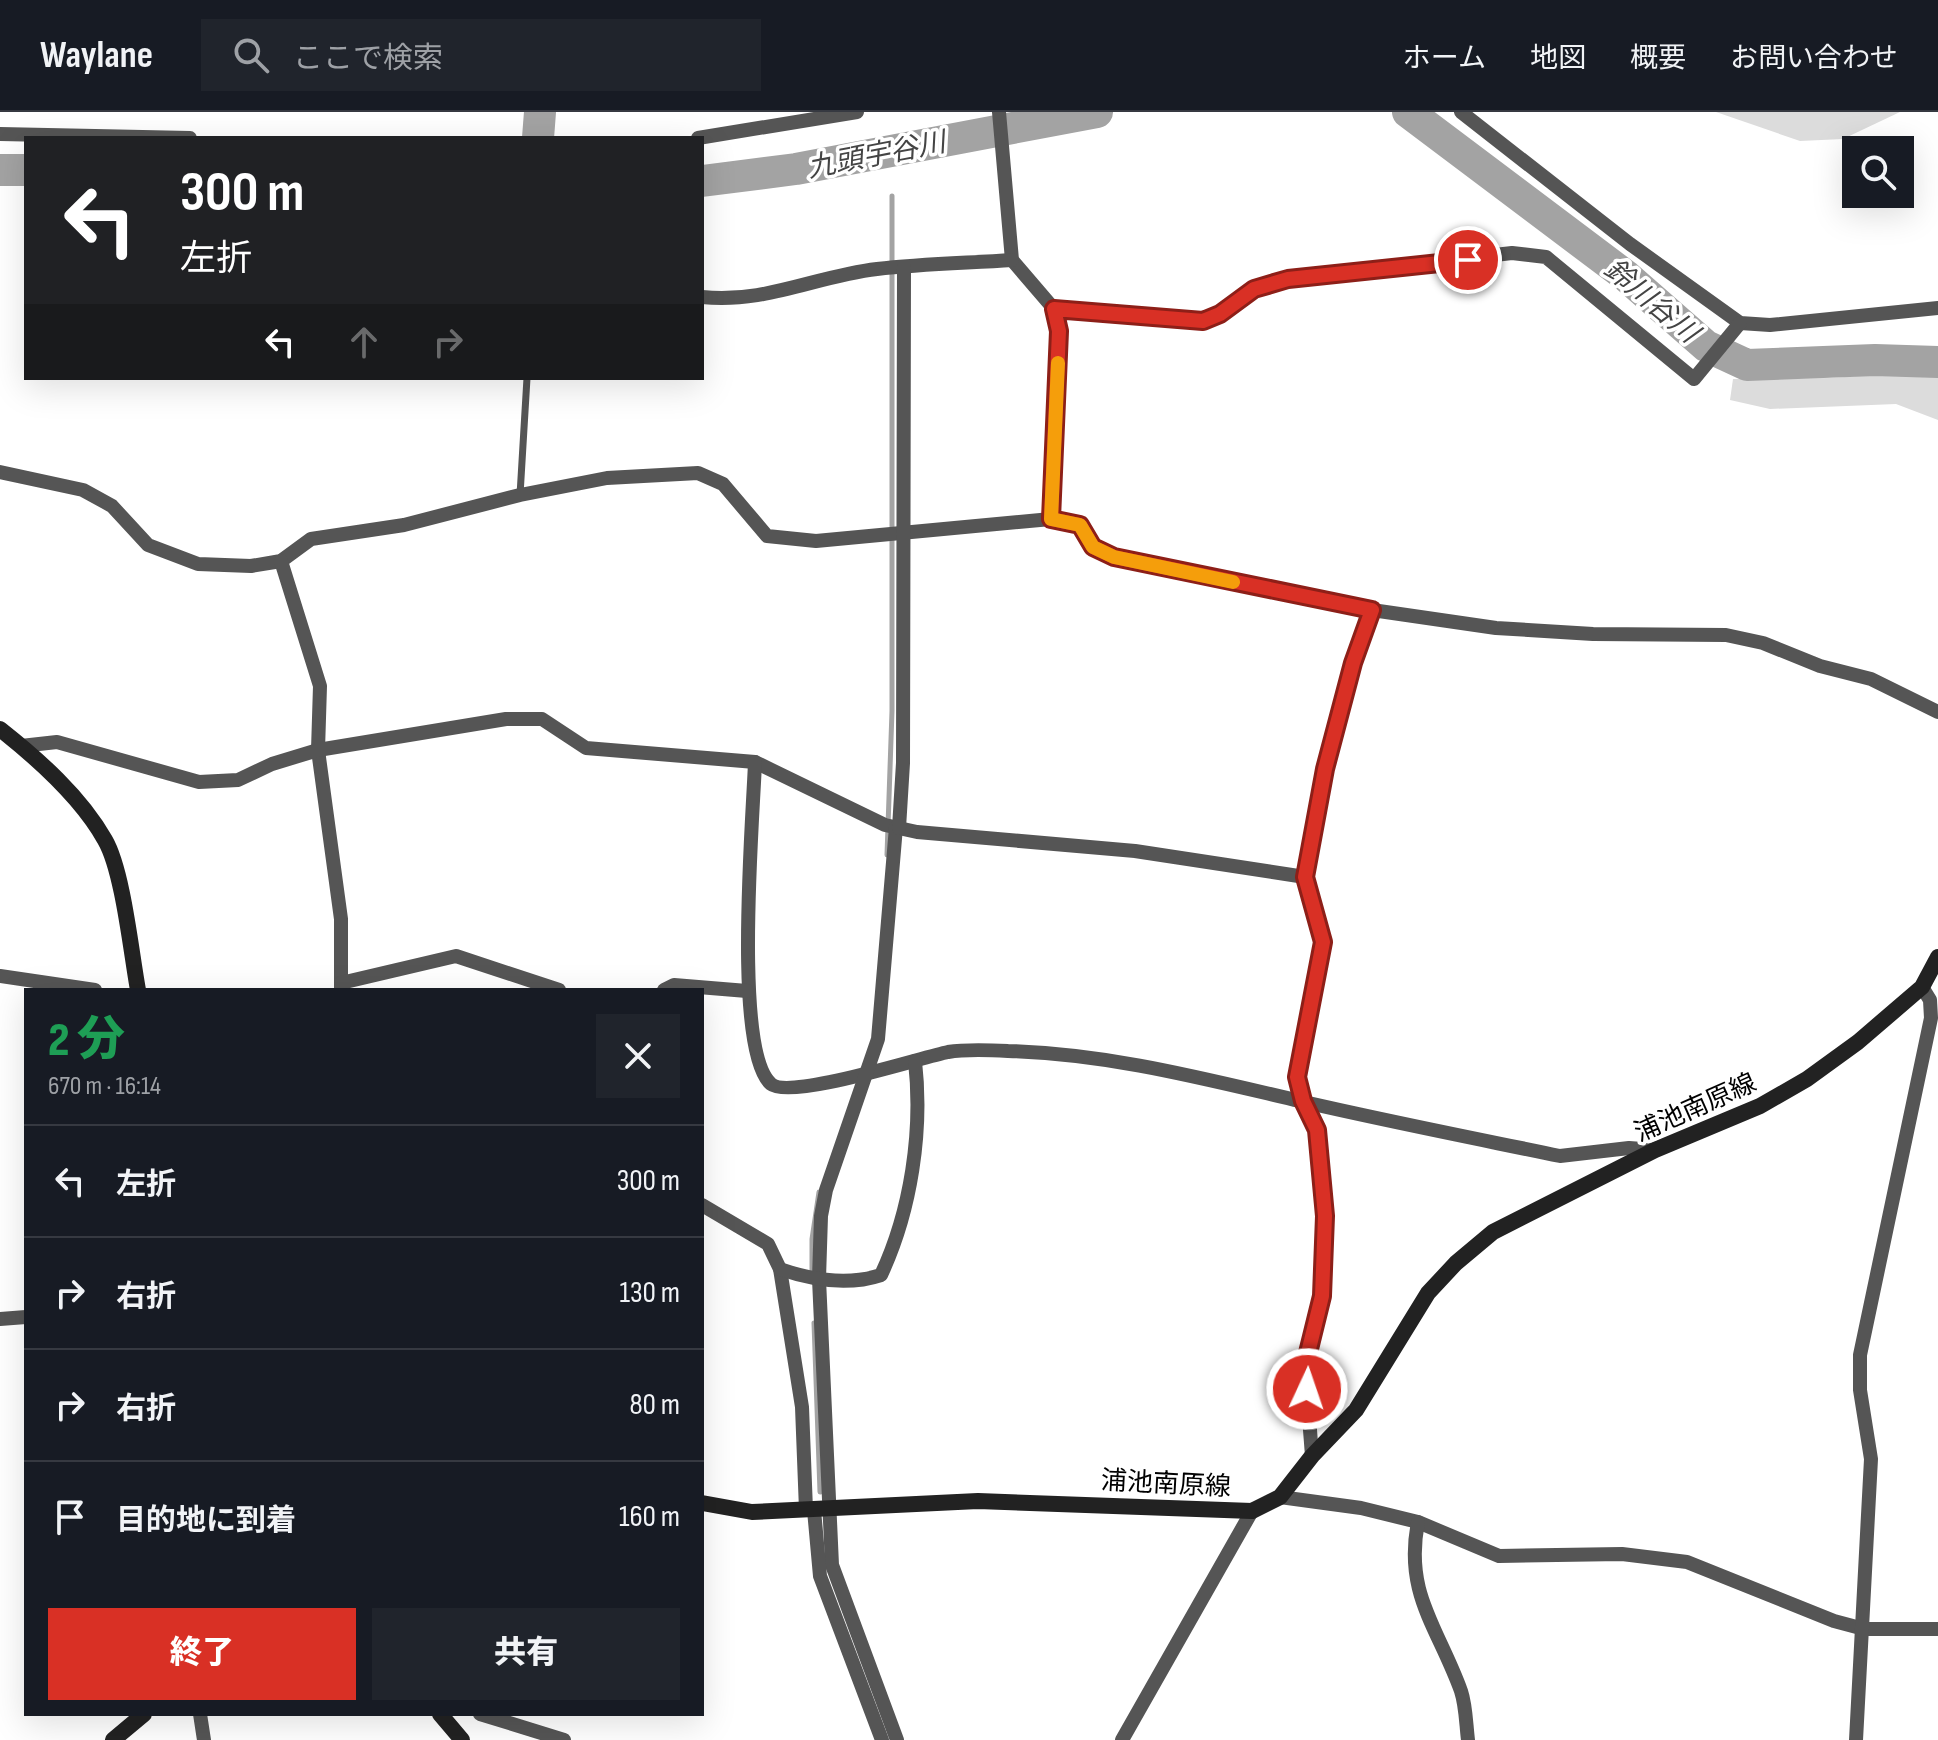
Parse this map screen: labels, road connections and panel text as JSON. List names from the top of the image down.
{
  "streets": {
    "main road": ["浦池南原線"]
  },
  "water": ["九頭宇谷川", "鈴川谷川"],
  "page": {
    "header": "Waylane",
    "search": "ここで検索",
    "nav": [
      "ホーム",
      "地図",
      "概要",
      "お問い合わせ"
    ],
    "turn": ["300 m", "左折"],
    "heading": ["2 分", "670 m · 16:14"],
    "list": [
      {
        "name": "左折",
        "value": "300 m"
      },
      {
        "name": "右折",
        "value": "130 m"
      },
      {
        "name": "右折",
        "value": "80 m"
      },
      {
        "name": "目的地に到着",
        "value": "160 m"
      }
    ],
    "buttons": ["終了", "共有"]
  }
}
